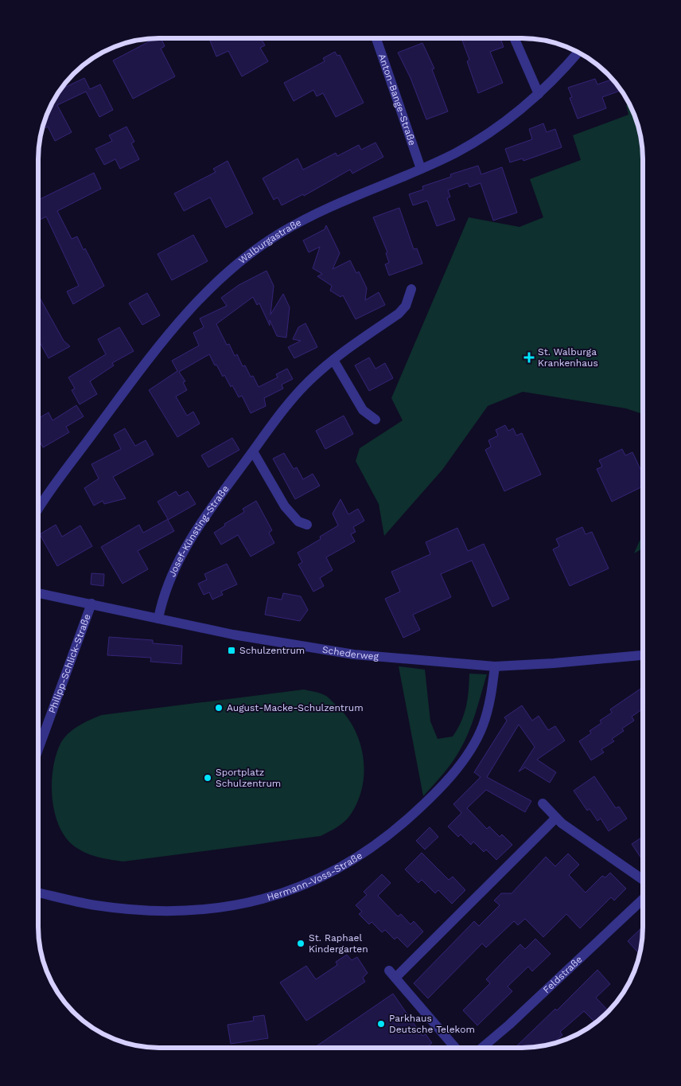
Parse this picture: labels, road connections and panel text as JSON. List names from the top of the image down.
{
  "streets": {
    "street": [
      "Anton-Bange-Straße",
      "Walburgastraße",
      "Josef-Künsting-Straße",
      "Schederweg",
      "Philipp-Schlick-Straße",
      "Hermann-Voss-Straße",
      "Feldstraße"
    ]
  },
  "crossings": [
    ["Anton-Bange-Straße", "Walburgastraße"],
    ["Josef-Künsting-Straße", "Schederweg"],
    ["Schederweg", "Philipp-Schlick-Straße"],
    ["Schederweg", "Hermann-Voss-Straße"]
  ],
  "places": {
    "health": ["St. Walburga Krankenhaus"],
    "transit": ["Schulzentrum"],
    "other": [
      "August-Macke-Schulzentrum",
      "Sportplatz Schulzentrum",
      "St. Raphael Kindergarten",
      "Parkhaus Deutsche Telekom"
    ]
  }
}
